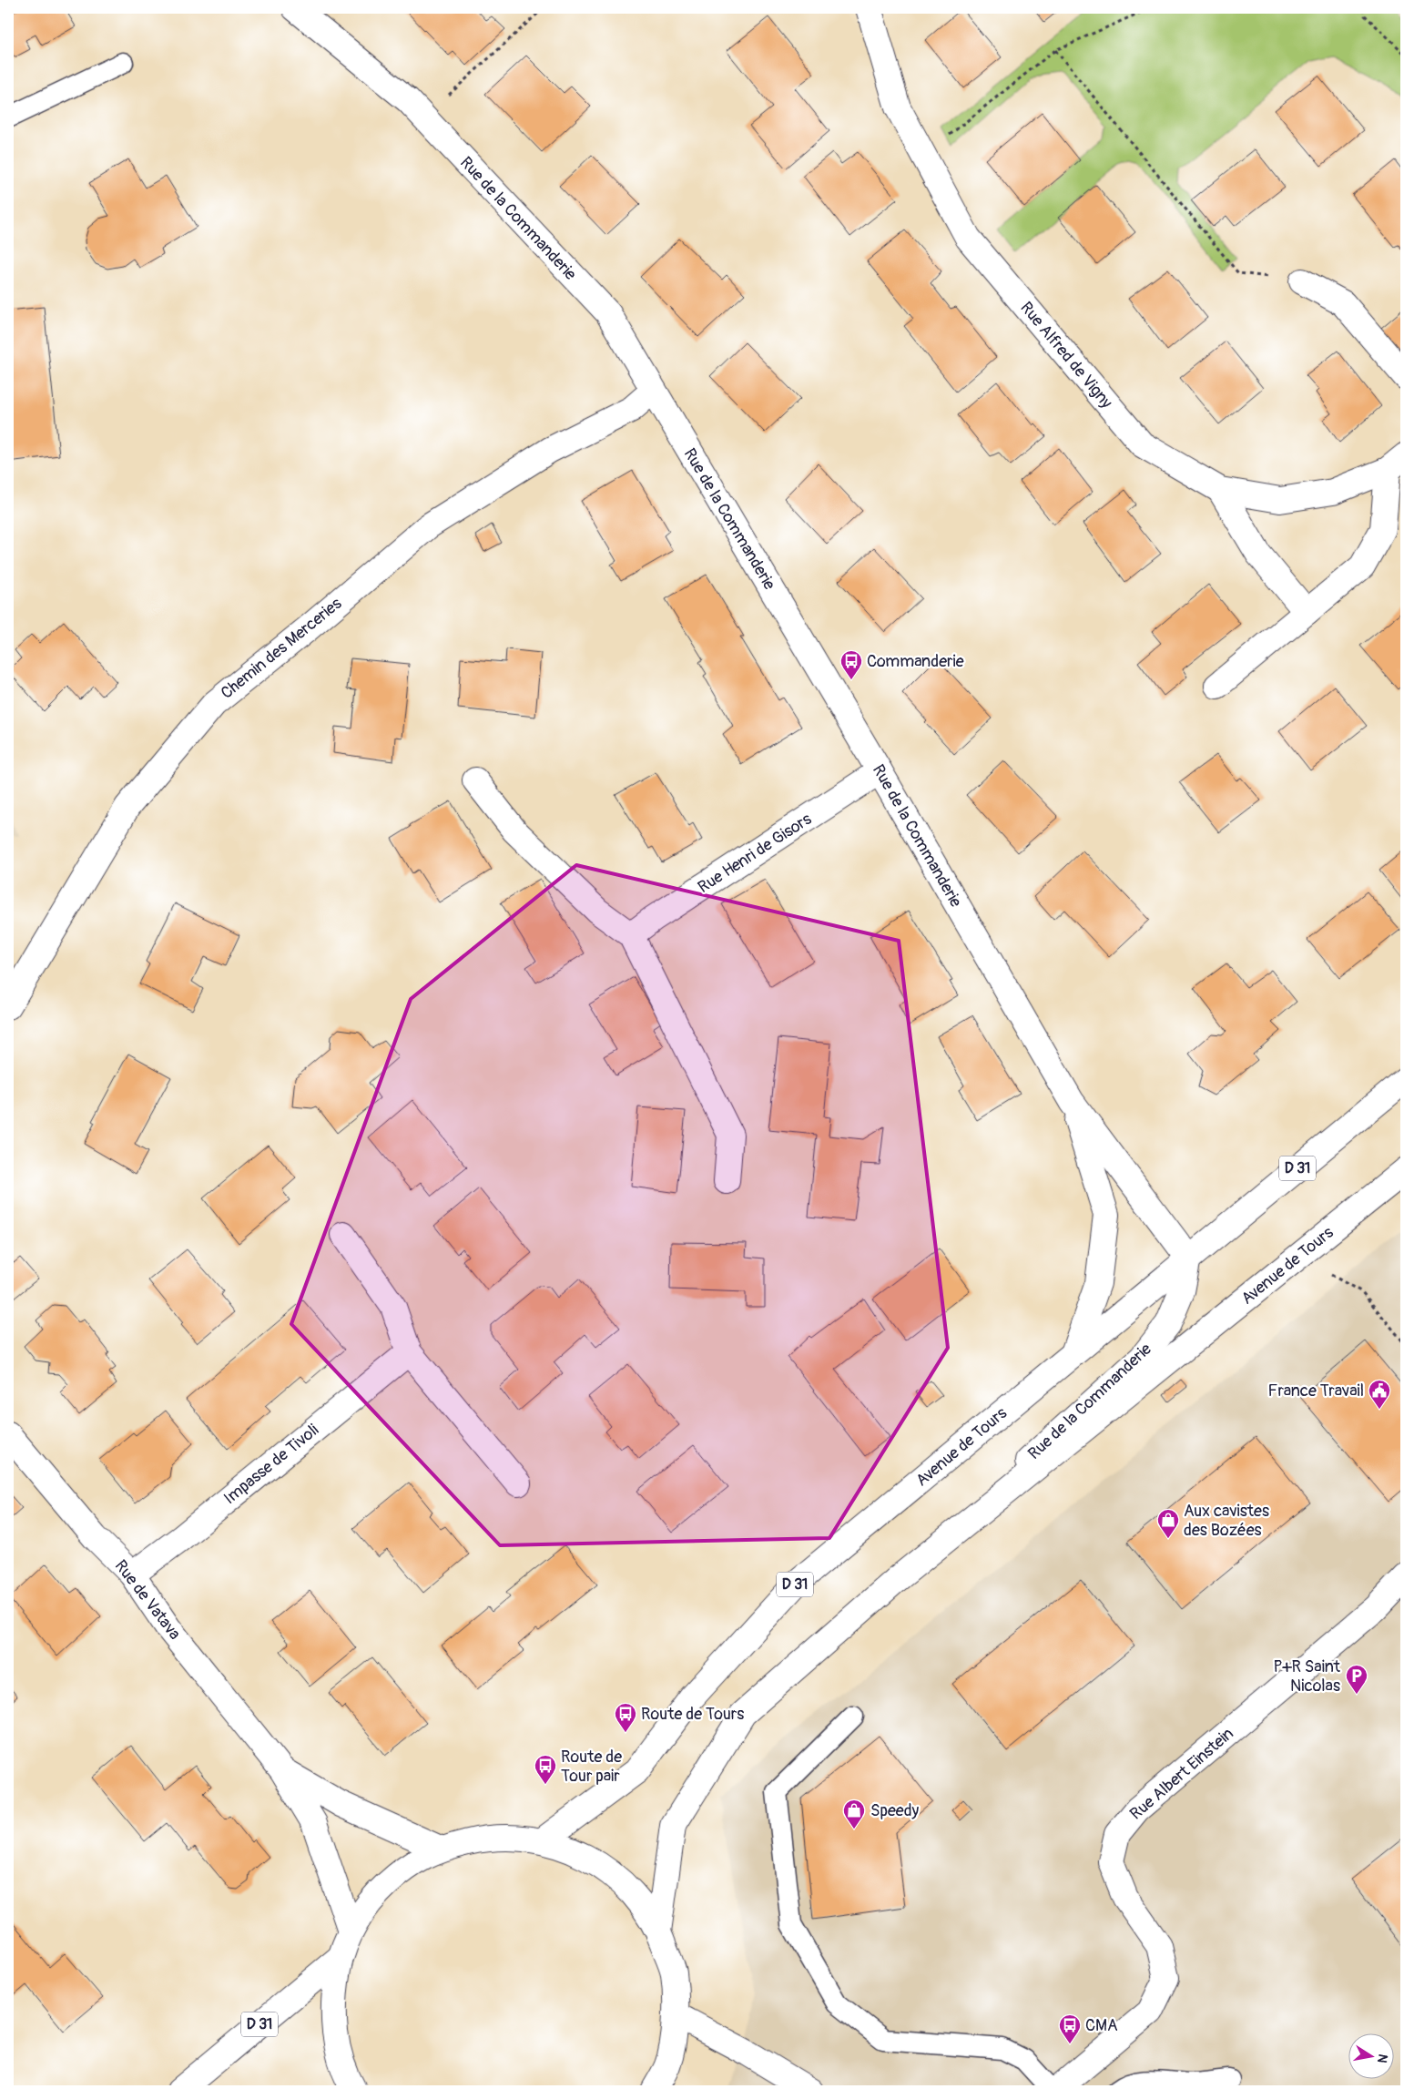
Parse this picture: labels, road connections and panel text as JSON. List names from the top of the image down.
{
  "streets": {
    "street": [
      "Rue de la Commanderie",
      "Rue Alfred de Vigny",
      "Chemin des Merceries",
      "Rue Henri de Gisors",
      "D 31",
      "Avenue de Tours",
      "Impasse de Tivoli",
      "Rue de Vatava",
      "Rue Albert Einstein"
    ]
  },
  "crossings": [
    ["Rue de la Commanderie", "Chemin des Merceries"],
    ["Rue de la Commanderie", "Rue Henri de Gisors"],
    ["Rue de la Commanderie", "Avenue de Tours"],
    ["Impasse de Tivoli", "Rue de Vatava"]
  ],
  "places": {
    "bus stop": [
      "Commanderie",
      "Route de Tours",
      "Route de Tour pair",
      "CMA"
    ],
    "public building": ["France Travail"],
    "shop": ["Aux cavistes des Bozées", "Speedy"],
    "parking": ["P+R Saint Nicolas"]
  },
  "north": "right"
}
